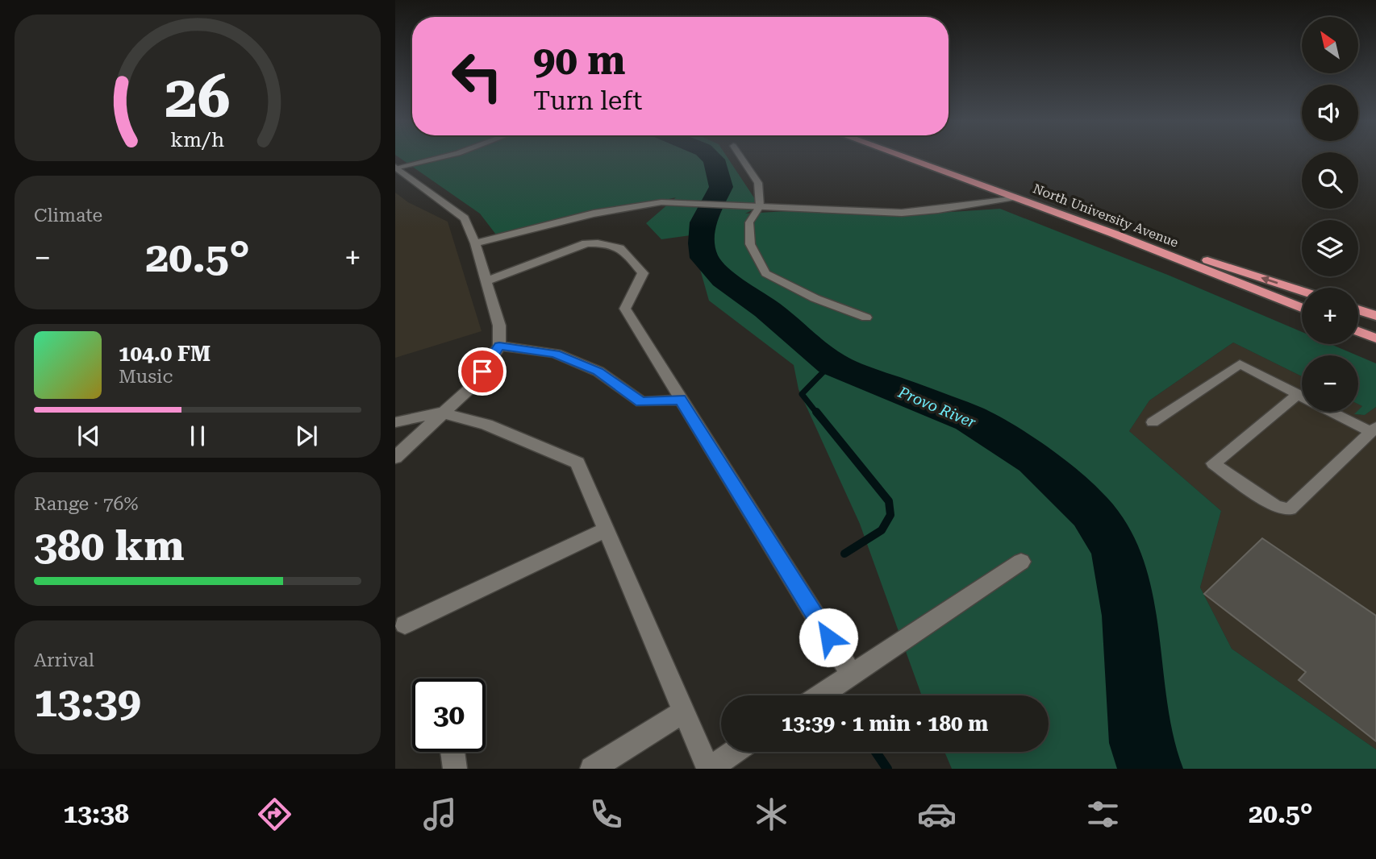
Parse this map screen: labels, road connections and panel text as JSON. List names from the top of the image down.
{
  "streets": {
    "highway": ["North University Avenue"]
  },
  "water": ["Provo River"],
  "north": "top left",
  "page": {
    "map_buttons": ["+", "−"],
    "turn": ["90 m", "Turn left"],
    "tile": [
      "Climate",
      ["Range · 76%", "380 km"],
      ["Arrival", "13:39"]
    ],
    "heat": ["−", "20.5°", "+"],
    "song": ["104.0 FM", "Music"],
    "limit": "30",
    "trip": "13:39 · 1 min · 180 m",
    "tabs": ["13:38", "20.5°"],
    "gauge": ["26", "km/h"]
  }
}
